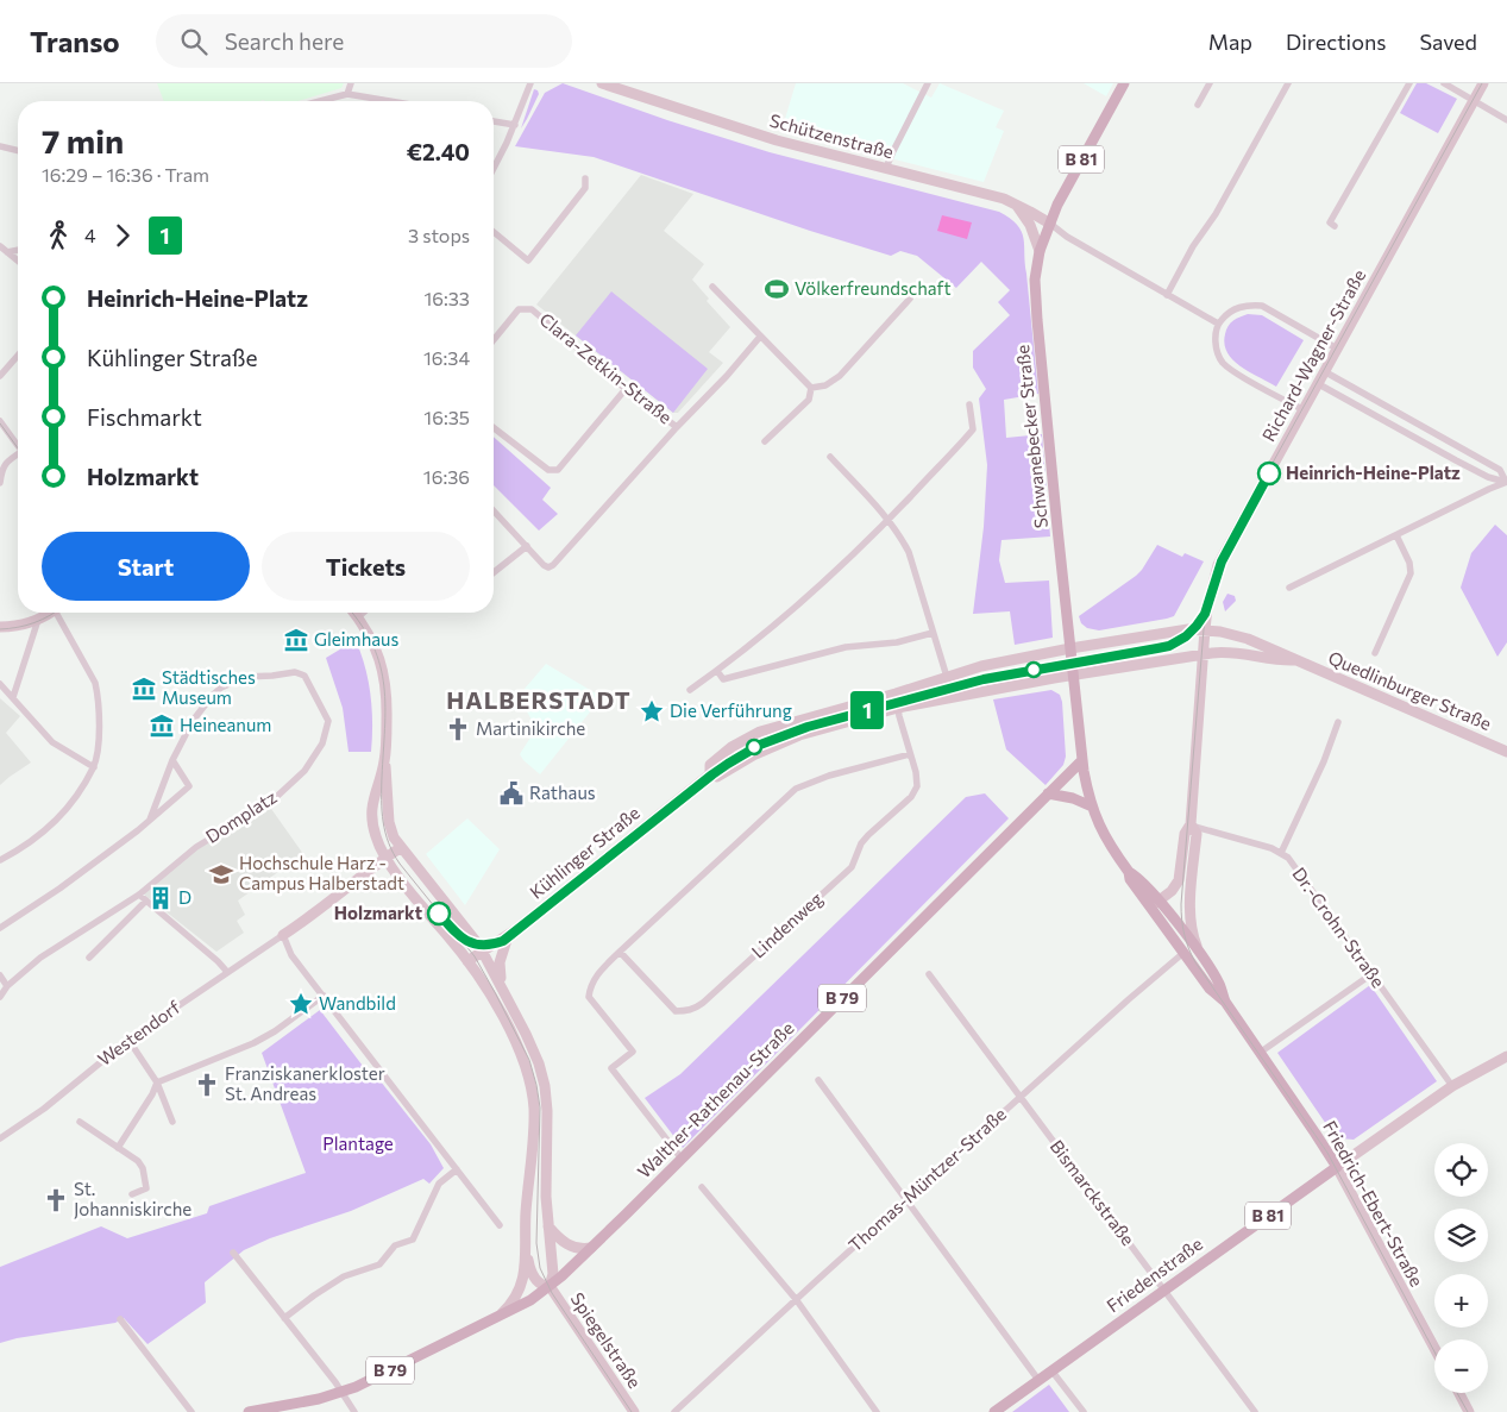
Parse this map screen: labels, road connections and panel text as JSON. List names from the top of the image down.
{
  "streets": {
    "main road": [
      "B 81",
      "Schwanebecker Straße",
      "B 79",
      "Walther-Rathenau-Straße",
      "Friedrich-Ebert-Straße",
      "Friedenstraße"
    ],
    "street": [
      "Schützenstraße",
      "Richard-Wagner-Straße",
      "Clara-Zetkin-Straße",
      "Quedlinburger Straße",
      "Domplatz",
      "Kühlinger Straße",
      "Lindenweg",
      "Dr.-Crohn-Straße",
      "Westendorf",
      "Thomas-Müntzer-Straße",
      "Bismarckstraße",
      "Spiegelstraße"
    ]
  },
  "crossings": [
    ["Schützenstraße", "B 81"],
    ["Schützenstraße", "Schwanebecker Straße"],
    ["B 81", "Schwanebecker Straße"],
    ["Richard-Wagner-Straße", "Quedlinburger Straße"],
    ["Richard-Wagner-Straße", "Dr.-Crohn-Straße"],
    ["Schwanebecker Straße", "Quedlinburger Straße"],
    ["Schwanebecker Straße", "Kühlinger Straße"],
    ["Schwanebecker Straße", "Friedrich-Ebert-Straße"],
    ["Quedlinburger Straße", "Kühlinger Straße"],
    ["Quedlinburger Straße", "Friedrich-Ebert-Straße"],
    ["Kühlinger Straße", "Lindenweg"],
    ["Kühlinger Straße", "Friedrich-Ebert-Straße"],
    ["B 79", "Walther-Rathenau-Straße"],
    ["B 79", "Spiegelstraße"],
    ["Walther-Rathenau-Straße", "Friedrich-Ebert-Straße"],
    ["Walther-Rathenau-Straße", "Spiegelstraße"],
    ["Thomas-Müntzer-Straße", "Bismarckstraße"],
    ["Thomas-Müntzer-Straße", "Friedrich-Ebert-Straße"],
    ["Bismarckstraße", "Friedenstraße"],
    ["Friedrich-Ebert-Straße", "Friedenstraße"]
  ],
  "districts": ["HALBERSTADT"],
  "parks": ["Plantage"],
  "places": {
    "sports": ["Völkerfreundschaft"],
    "other": ["Heinrich-Heine-Platz", "Holzmarkt"],
    "museum": ["Gleimhaus", "Städtisches Museum", "Heineanum"],
    "place": ["Die Verführung", "Wandbild"],
    "church": ["Martinikirche", "Franziskanerkloster St. Andreas", "St. Johanniskirche"],
    "public building": ["Rathaus"],
    "school or university": ["Hochschule Harz - Campus Halberstadt"],
    "building": ["D"]
  },
  "lines": ["tram line 1"],
  "page": {
    "header": "Transo",
    "search": "Search here",
    "nav": ["Map", "Directions", "Saved"],
    "on_map": "1",
    "heading": ["7 min", "16:29 – 16:36 · Tram", "€2.40"],
    "legs": ["4", "1", "3 stops"],
    "list": [
      {
        "name": "Heinrich-Heine-Platz",
        "value": "16:33"
      },
      {
        "name": "Kühlinger Straße",
        "value": "16:34"
      },
      {
        "name": "Fischmarkt",
        "value": "16:35"
      },
      {
        "name": "Holzmarkt",
        "value": "16:36"
      }
    ],
    "buttons": ["Start", "Tickets"],
    "map_buttons": ["+", "−"]
  }
}
